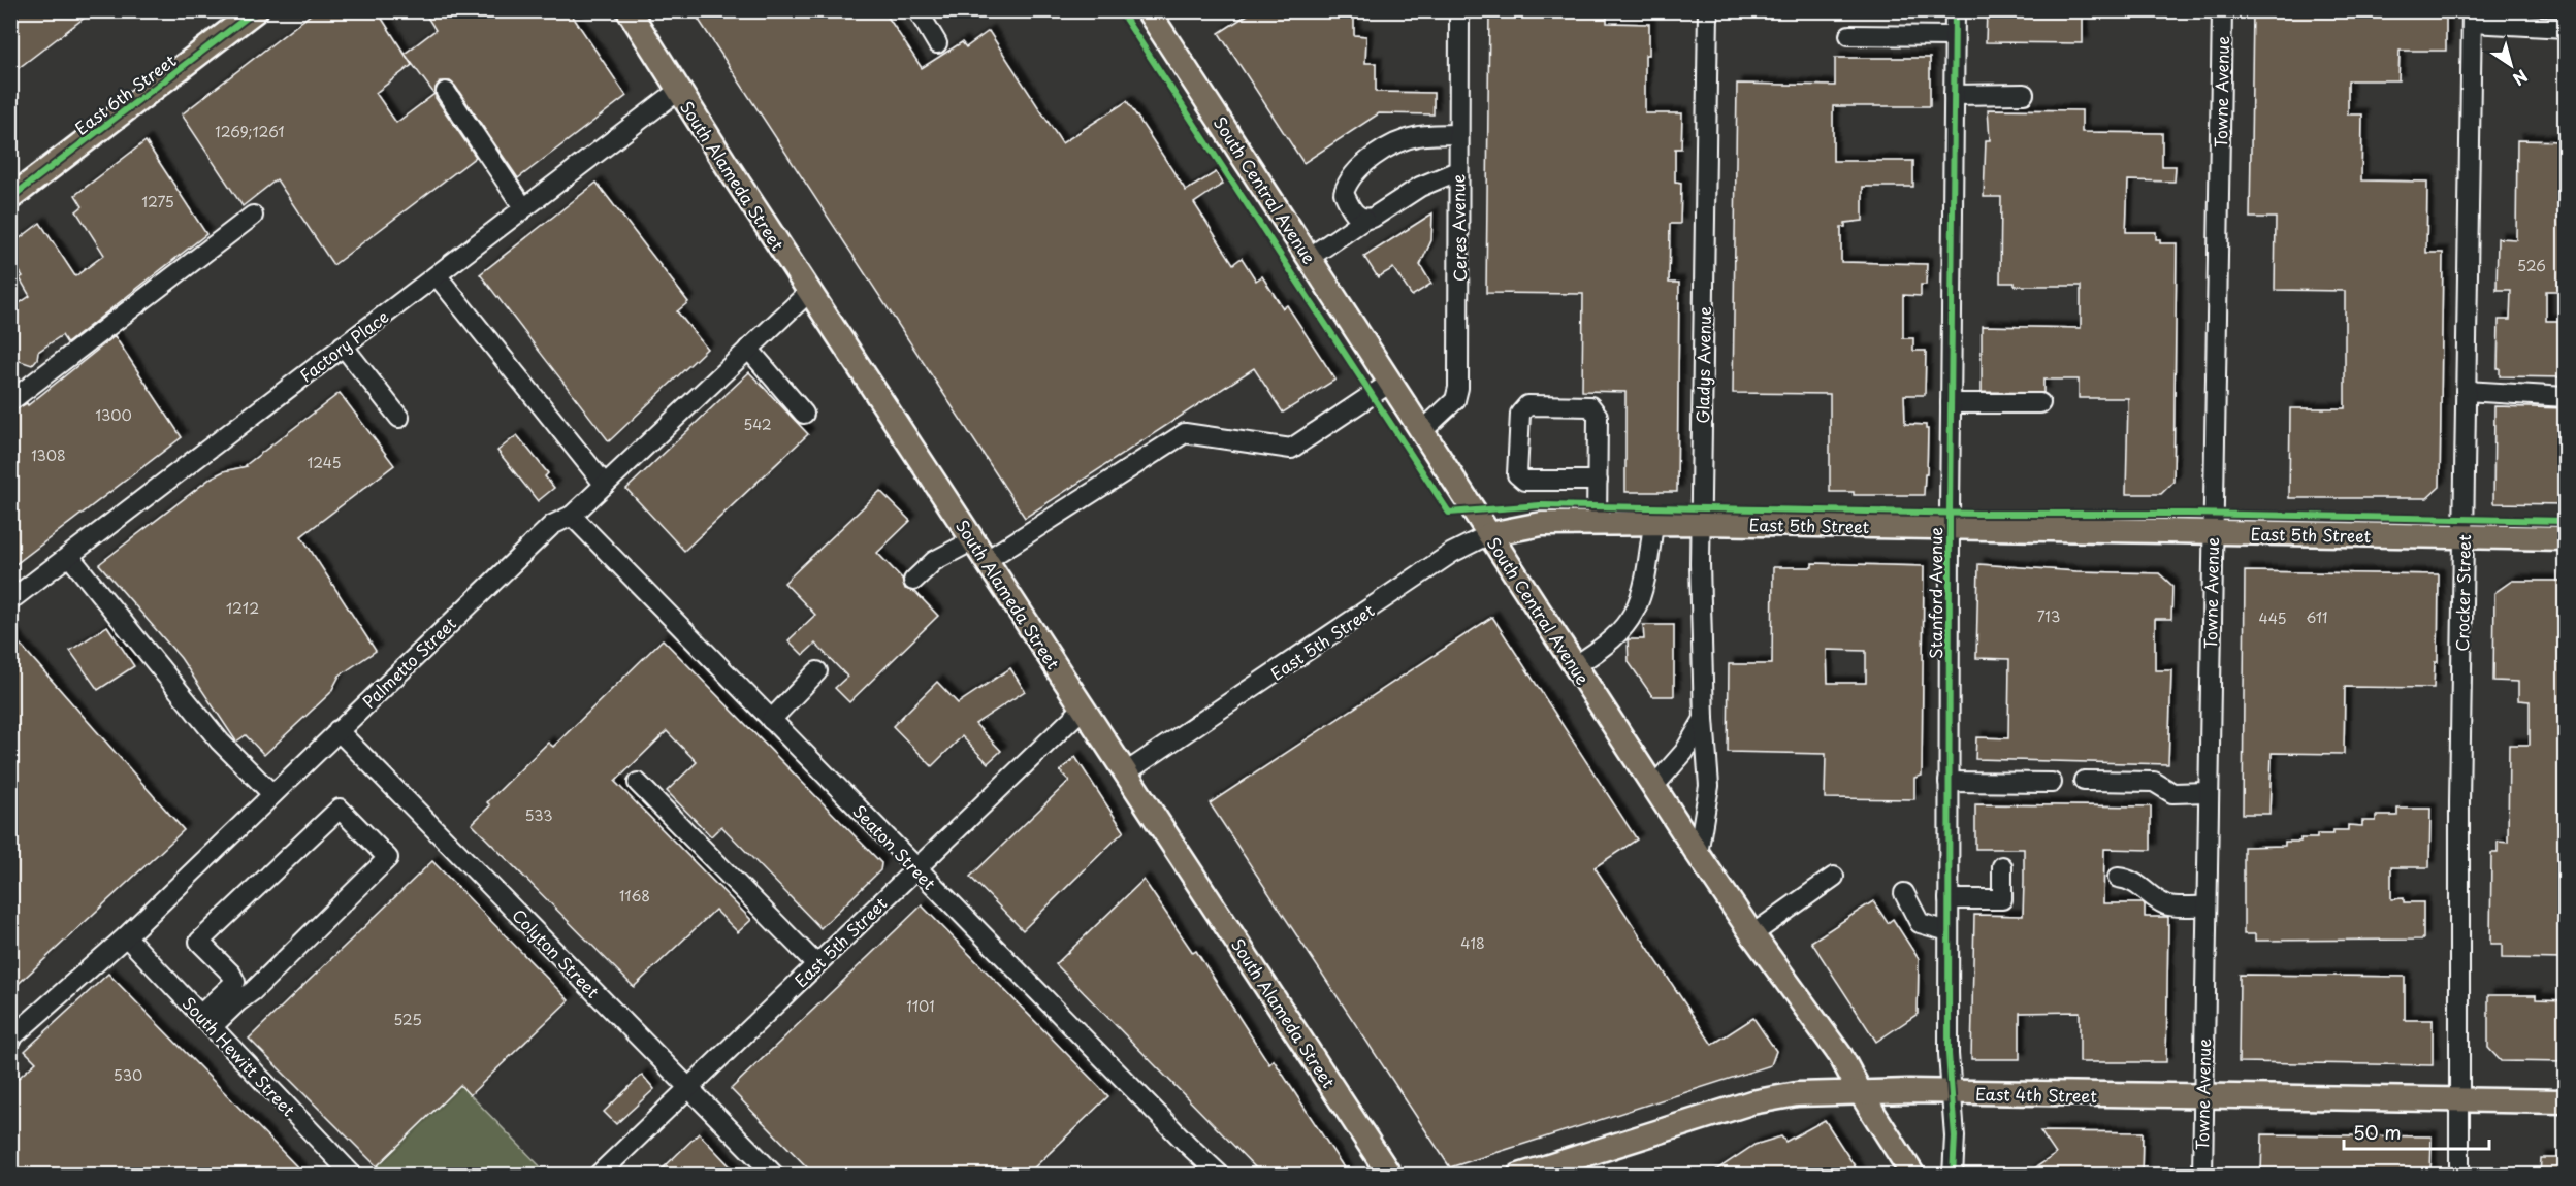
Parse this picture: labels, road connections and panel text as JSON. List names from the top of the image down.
{
  "streets": {
    "main road": [
      "East 6th Street",
      "South Alameda Street",
      "South Central Avenue",
      "East 5th Street",
      "East 4th Street"
    ],
    "street": [
      "Towne Avenue",
      "Ceres Avenue",
      "Factory Place",
      "Gladys Avenue",
      "Stanford Avenue",
      "Crocker Street",
      "Palmetto Street",
      "Seaton Street",
      "Colyton Street",
      "South Hewitt Street"
    ]
  },
  "crossings": [
    ["Towne Avenue", "East 5th Street"],
    ["Towne Avenue", "East 4th Street"],
    ["South Alameda Street", "Factory Place"],
    ["South Alameda Street", "East 5th Street"],
    ["South Alameda Street", "Palmetto Street"],
    ["South Central Avenue", "Ceres Avenue"],
    ["South Central Avenue", "Gladys Avenue"],
    ["South Central Avenue", "East 5th Street"],
    ["South Central Avenue", "East 4th Street"],
    ["Gladys Avenue", "East 5th Street"],
    ["East 5th Street", "Stanford Avenue"],
    ["East 5th Street", "Crocker Street"],
    ["East 5th Street", "Seaton Street"],
    ["East 5th Street", "Colyton Street"],
    ["Stanford Avenue", "East 4th Street"],
    ["Crocker Street", "East 4th Street"],
    ["Palmetto Street", "Seaton Street"],
    ["Palmetto Street", "Colyton Street"],
    ["Palmetto Street", "South Hewitt Street"]
  ],
  "house_numbers": [
    "1269;1261",
    "1275",
    "526",
    "1300",
    "542",
    "1308",
    "1245",
    "1212",
    "713",
    "611",
    "445",
    "533",
    "1168",
    "418",
    "1101",
    "525",
    "530"
  ],
  "scale_bar": "50 m",
  "north": "bottom right"
}
